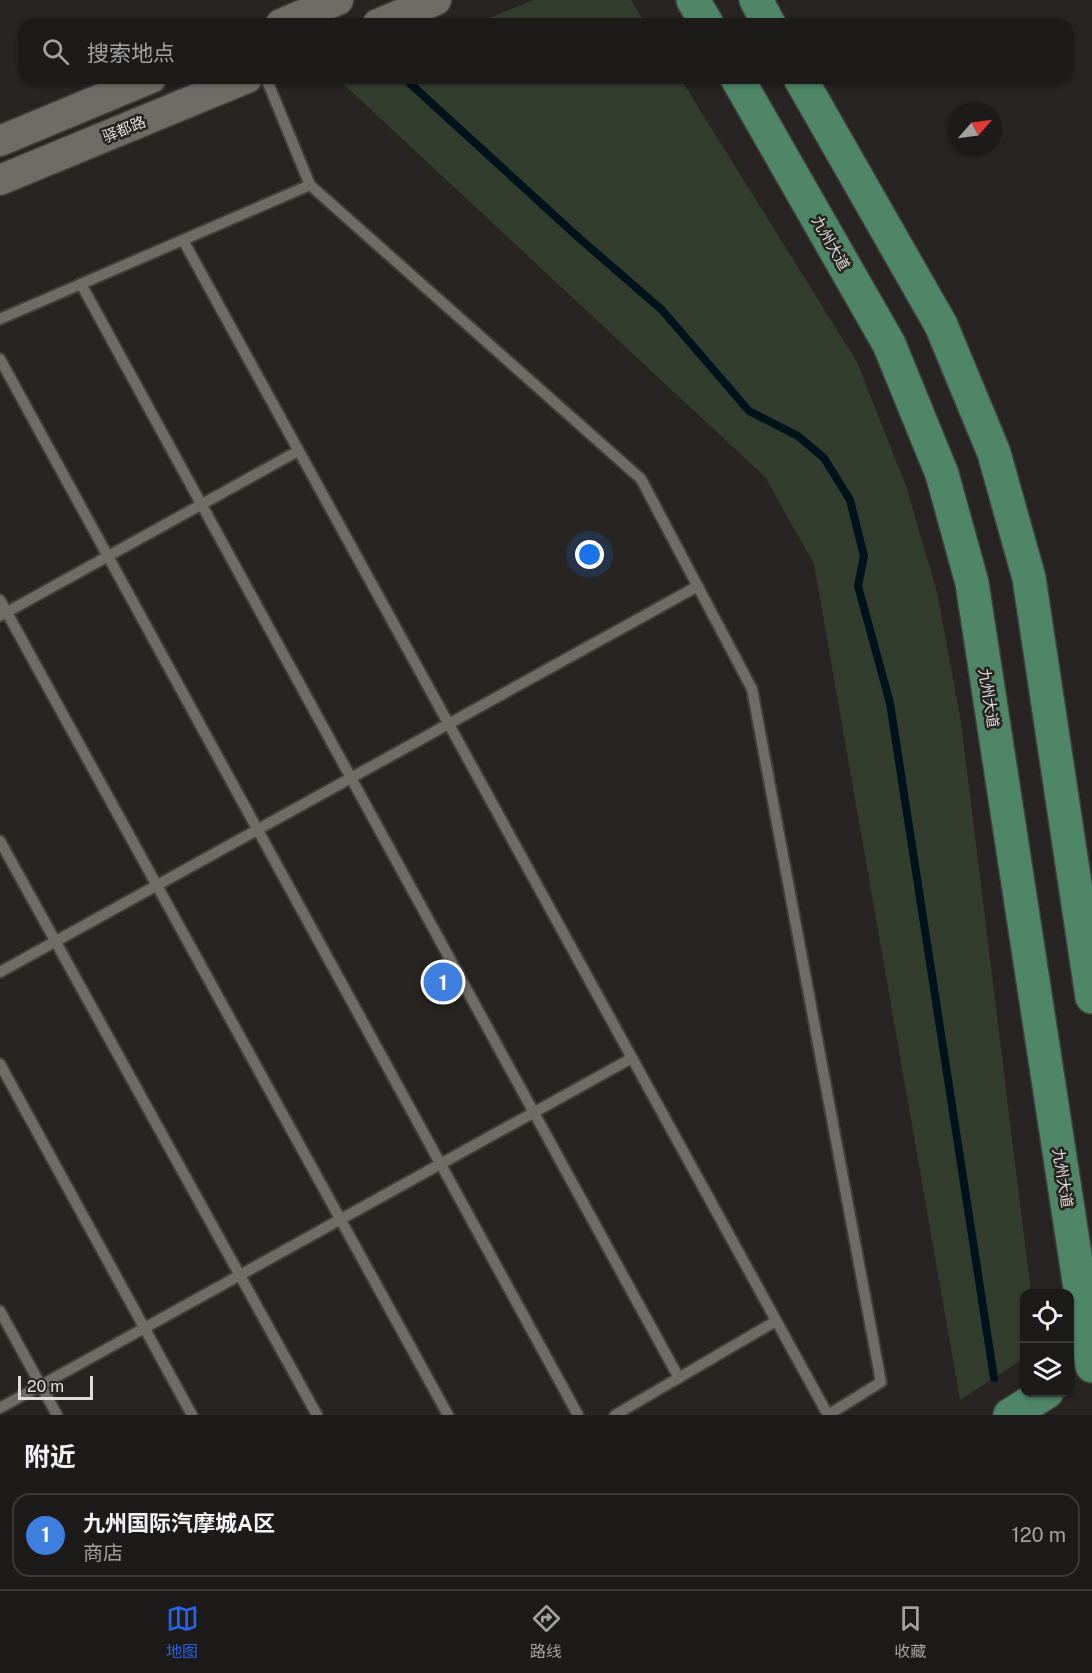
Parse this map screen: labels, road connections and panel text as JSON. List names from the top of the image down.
{
  "streets": {
    "main road": ["驿都路", "九州大道"]
  },
  "scale_bar": "20 m",
  "north": "top right",
  "page": {
    "search": "搜索地点",
    "pins": "1",
    "scale": "20 m",
    "heading": "附近",
    "list": [
      {
        "mark": "1",
        "name": "九州国际汽摩城A区",
        "note": "商店",
        "value": "120 m"
      }
    ],
    "nav": ["地图", "路线", "收藏"]
  }
}
